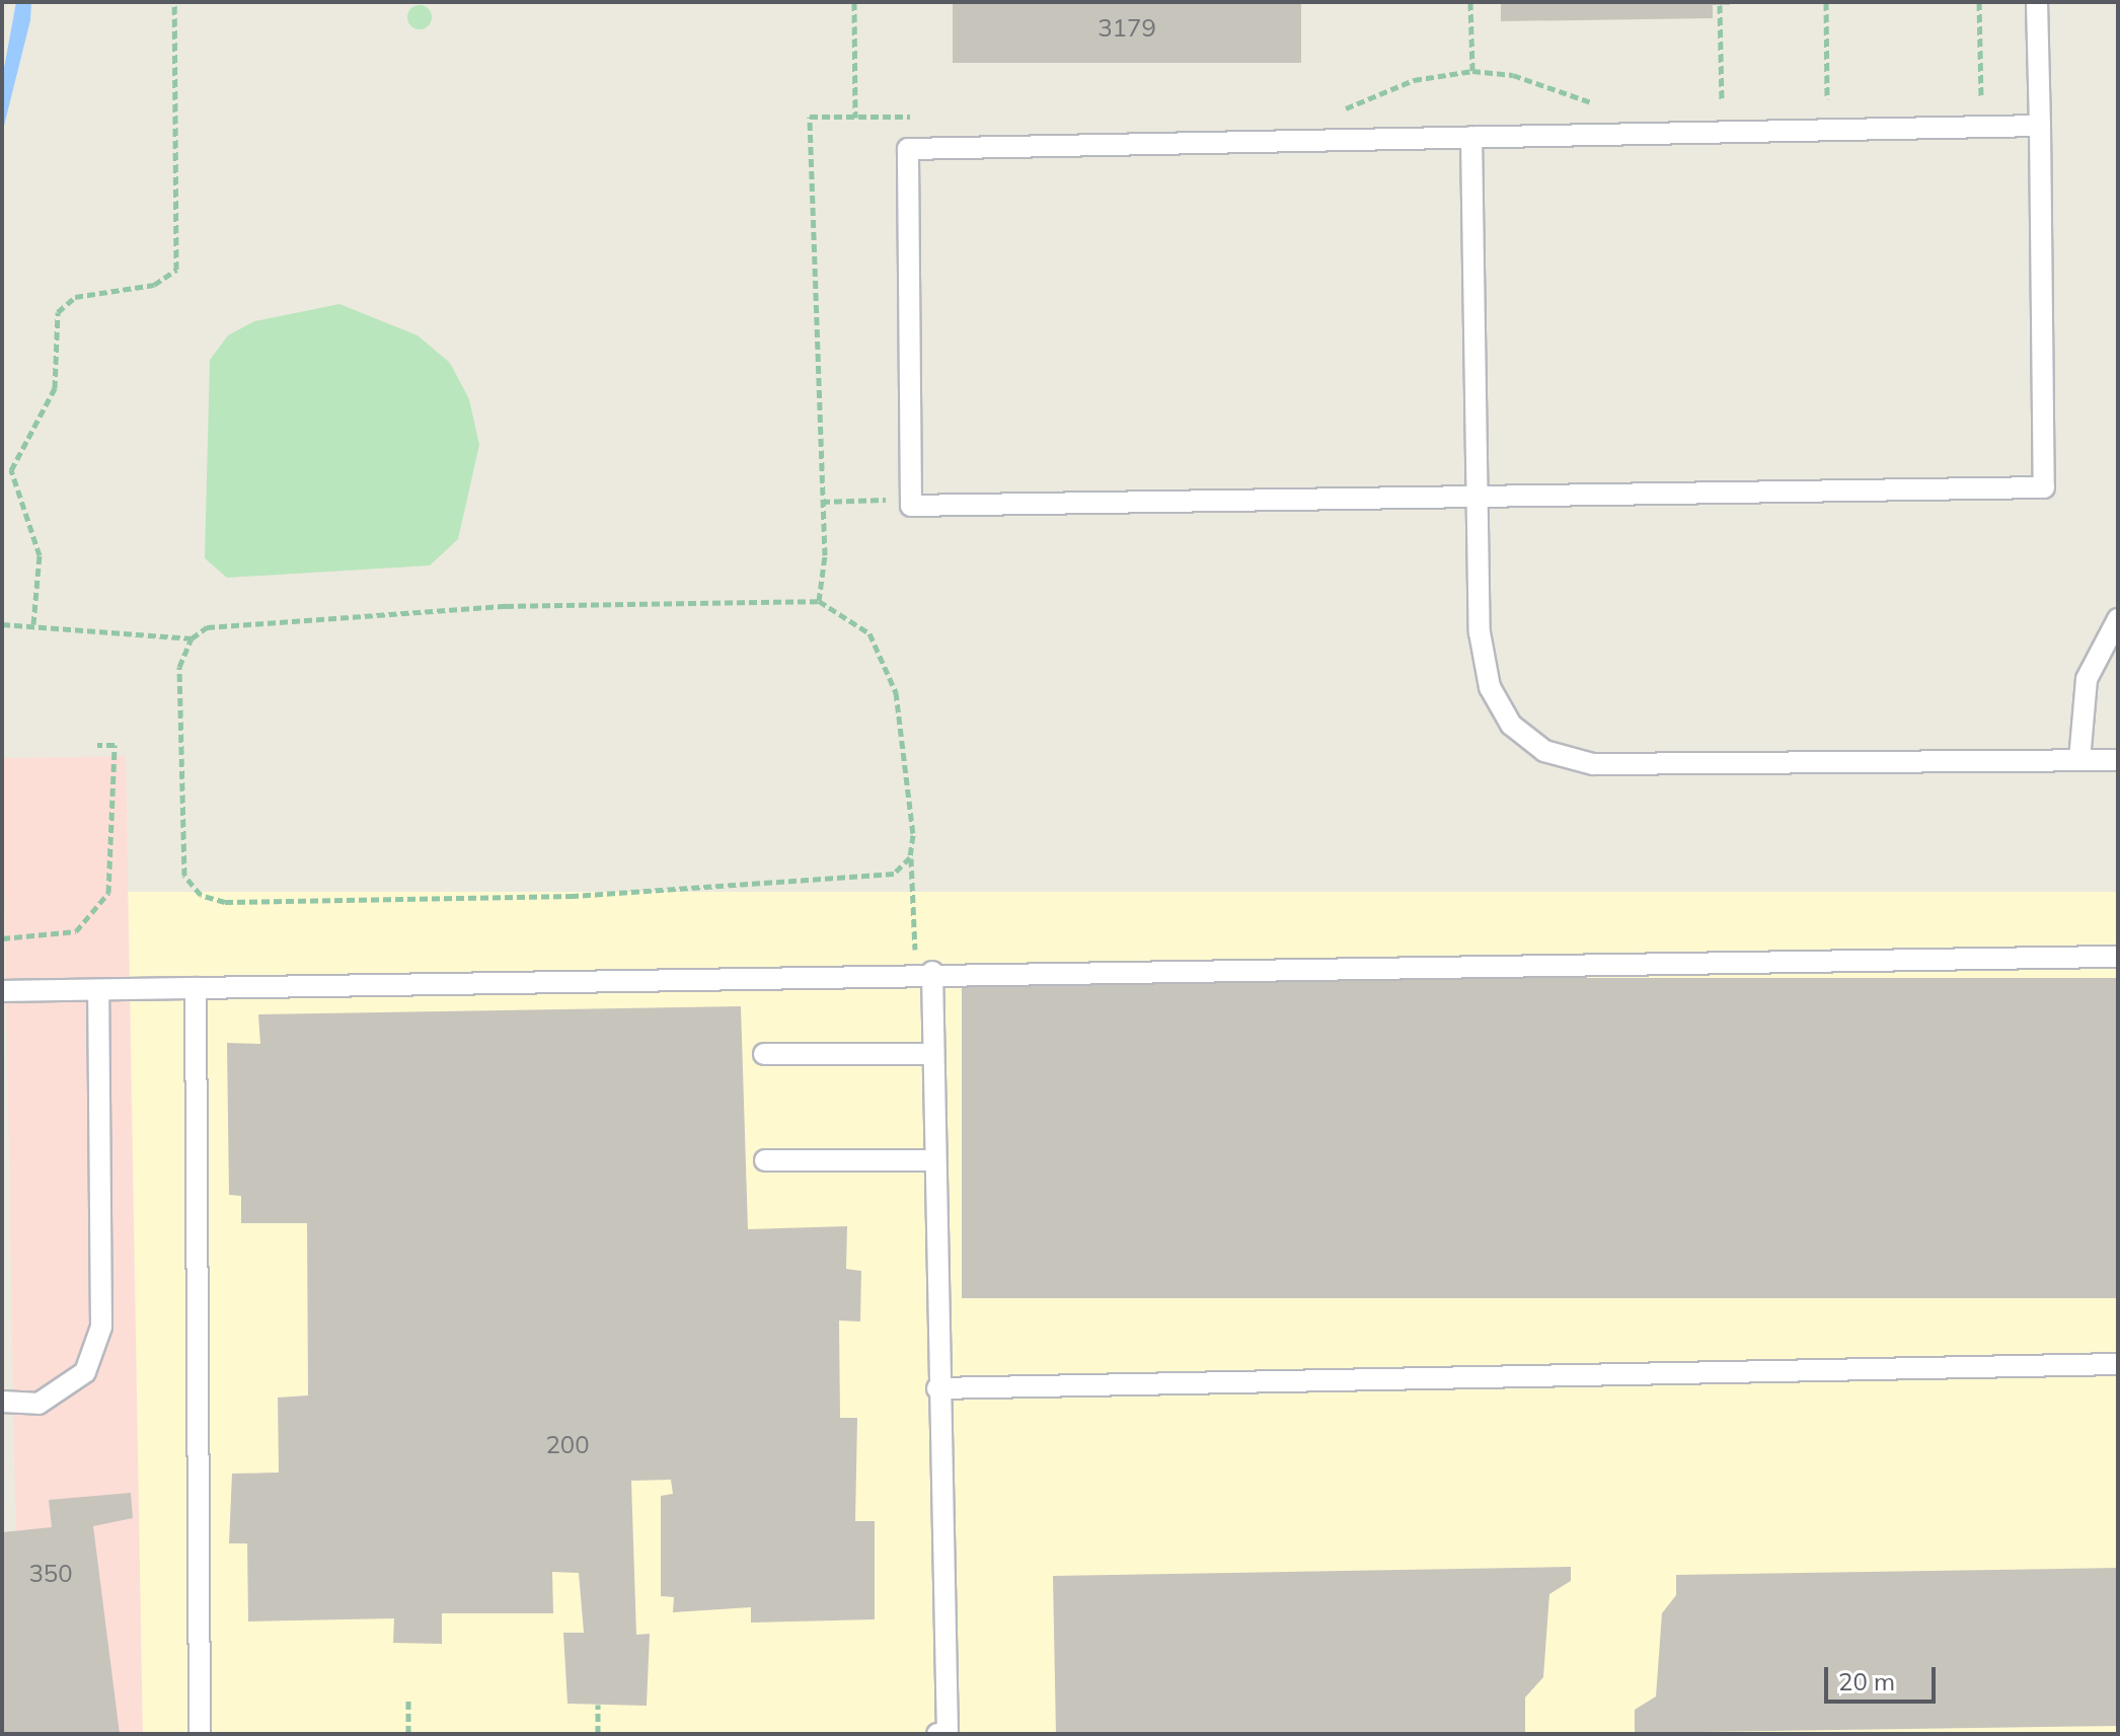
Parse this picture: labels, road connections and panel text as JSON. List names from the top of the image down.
{
  "house_numbers": ["3179", "200", "350"],
  "scale_bar": "20 m"
}
